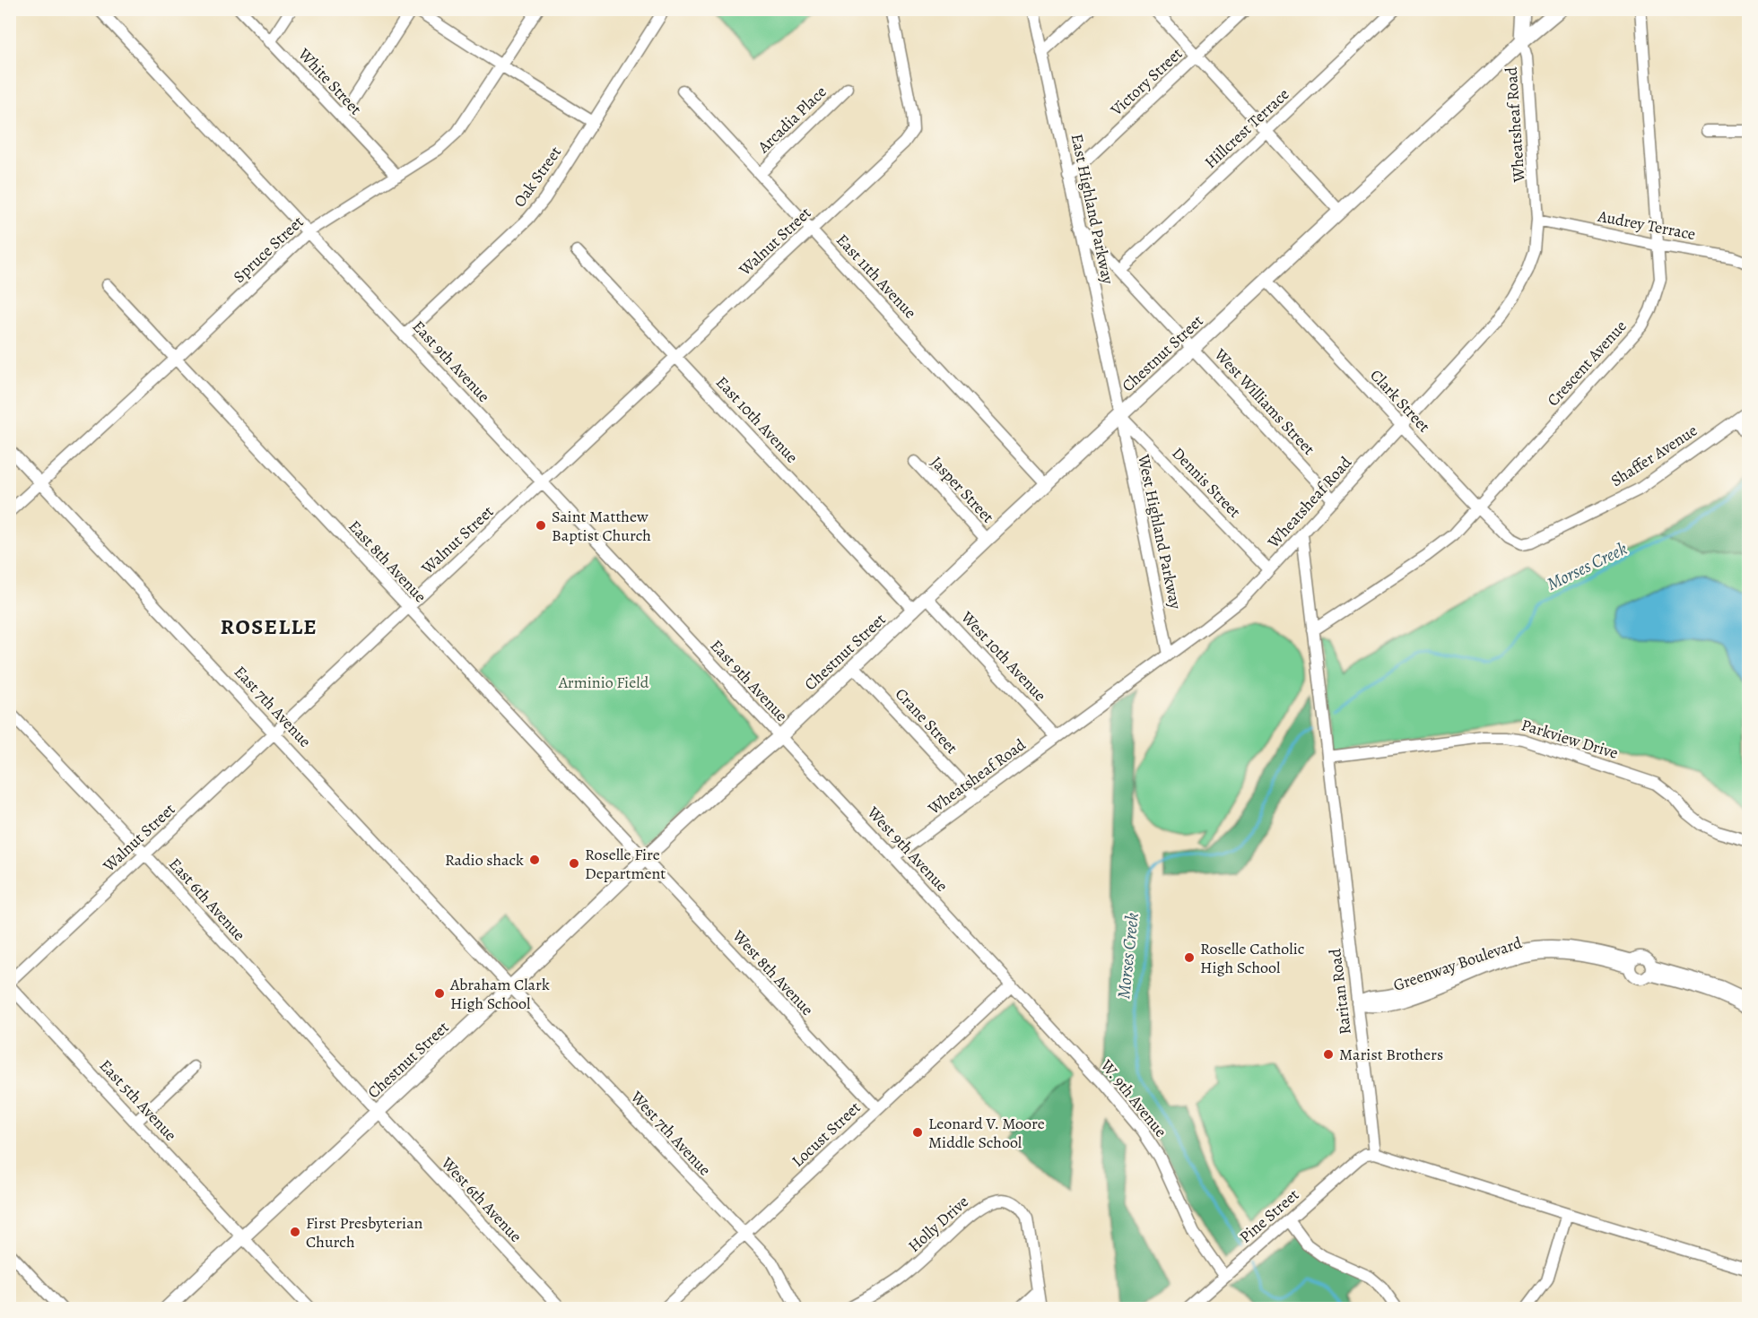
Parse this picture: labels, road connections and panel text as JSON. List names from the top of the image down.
{
  "streets": {
    "street": [
      "White Street",
      "Victory Street",
      "Arcadia Place",
      "Wheatsheaf Road",
      "Hillcrest Terrace",
      "Oak Street",
      "East Highland Parkway",
      "Audrey Terrace",
      "Walnut Street",
      "Spruce Street",
      "East 11th Avenue",
      "Chestnut Street",
      "East 9th Avenue",
      "Crescent Avenue",
      "Clark Street",
      "West Williams Street",
      "East 10th Avenue",
      "Shaffer Avenue",
      "Dennis Street",
      "Jasper Street",
      "West Highland Parkway",
      "East 8th Avenue",
      "West 10th Avenue",
      "East 7th Avenue",
      "Crane Street",
      "Parkview Drive",
      "West 9th Avenue",
      "East 6th Avenue",
      "Greenway Boulevard",
      "West 8th Avenue",
      "Raritan Road",
      "W. 9th Avenue",
      "East 5th Avenue",
      "West 7th Avenue",
      "Locust Street",
      "West 6th Avenue",
      "Pine Street",
      "Holly Drive"
    ]
  },
  "crossings": [
    ["White Street", "Spruce Street"],
    ["Victory Street", "East Highland Parkway"],
    ["Arcadia Place", "East 11th Avenue"],
    ["Wheatsheaf Road", "Audrey Terrace"],
    ["Wheatsheaf Road", "Chestnut Street"],
    ["Wheatsheaf Road", "Clark Street"],
    ["Wheatsheaf Road", "West Williams Street"],
    ["Wheatsheaf Road", "Dennis Street"],
    ["Wheatsheaf Road", "West Highland Parkway"],
    ["Wheatsheaf Road", "West 10th Avenue"],
    ["Wheatsheaf Road", "Crane Street"],
    ["Wheatsheaf Road", "West 9th Avenue"],
    ["Wheatsheaf Road", "Raritan Road"],
    ["Hillcrest Terrace", "West Williams Street"],
    ["Oak Street", "East 9th Avenue"],
    ["East Highland Parkway", "Chestnut Street"],
    ["East Highland Parkway", "West Williams Street"],
    ["East Highland Parkway", "Dennis Street"],
    ["East Highland Parkway", "West Highland Parkway"],
    ["Audrey Terrace", "Crescent Avenue"],
    ["Walnut Street", "East 11th Avenue"],
    ["Walnut Street", "East 9th Avenue"],
    ["Walnut Street", "East 10th Avenue"],
    ["Walnut Street", "East 8th Avenue"],
    ["Walnut Street", "East 7th Avenue"],
    ["Walnut Street", "East 6th Avenue"],
    ["Walnut Street", "East 5th Avenue"],
    ["Spruce Street", "East 9th Avenue"],
    ["Spruce Street", "East 8th Avenue"],
    ["Spruce Street", "East 7th Avenue"],
    ["East 11th Avenue", "Chestnut Street"],
    ["Chestnut Street", "East 9th Avenue"],
    ["Chestnut Street", "Clark Street"],
    ["Chestnut Street", "West Williams Street"],
    ["Chestnut Street", "East 10th Avenue"],
    ["Chestnut Street", "Dennis Street"],
    ["Chestnut Street", "Jasper Street"],
    ["Chestnut Street", "West Highland Parkway"],
    ["Chestnut Street", "East 8th Avenue"],
    ["Chestnut Street", "West 10th Avenue"],
    ["Chestnut Street", "East 7th Avenue"],
    ["Chestnut Street", "Crane Street"],
    ["Chestnut Street", "West 9th Avenue"],
    ["Chestnut Street", "East 6th Avenue"],
    ["Chestnut Street", "West 8th Avenue"],
    ["Chestnut Street", "East 5th Avenue"],
    ["Chestnut Street", "West 7th Avenue"],
    ["Chestnut Street", "West 6th Avenue"],
    ["East 9th Avenue", "West 9th Avenue"],
    ["Crescent Avenue", "Clark Street"],
    ["Crescent Avenue", "Raritan Road"],
    ["Clark Street", "Shaffer Avenue"],
    ["Dennis Street", "West Highland Parkway"],
    ["East 8th Avenue", "West 8th Avenue"],
    ["East 7th Avenue", "West 7th Avenue"],
    ["Parkview Drive", "Raritan Road"],
    ["West 9th Avenue", "W. 9th Avenue"],
    ["West 9th Avenue", "Locust Street"],
    ["East 6th Avenue", "West 6th Avenue"],
    ["Greenway Boulevard", "Raritan Road"],
    ["West 8th Avenue", "Locust Street"],
    ["Raritan Road", "Pine Street"],
    ["W. 9th Avenue", "Locust Street"],
    ["W. 9th Avenue", "Pine Street"],
    ["West 7th Avenue", "Locust Street"]
  ],
  "districts": ["ROSELLE"],
  "water": ["Morses Creek"],
  "parks": ["Arminio Field"],
  "places": [
    "Saint Matthew Baptist Church",
    "Radio shack",
    "Roselle Fire Department",
    "Roselle Catholic High School",
    "Abraham Clark High School",
    "Marist Brothers",
    "Leonard V. Moore Middle School",
    "First Presbyterian Church"
  ]
}
